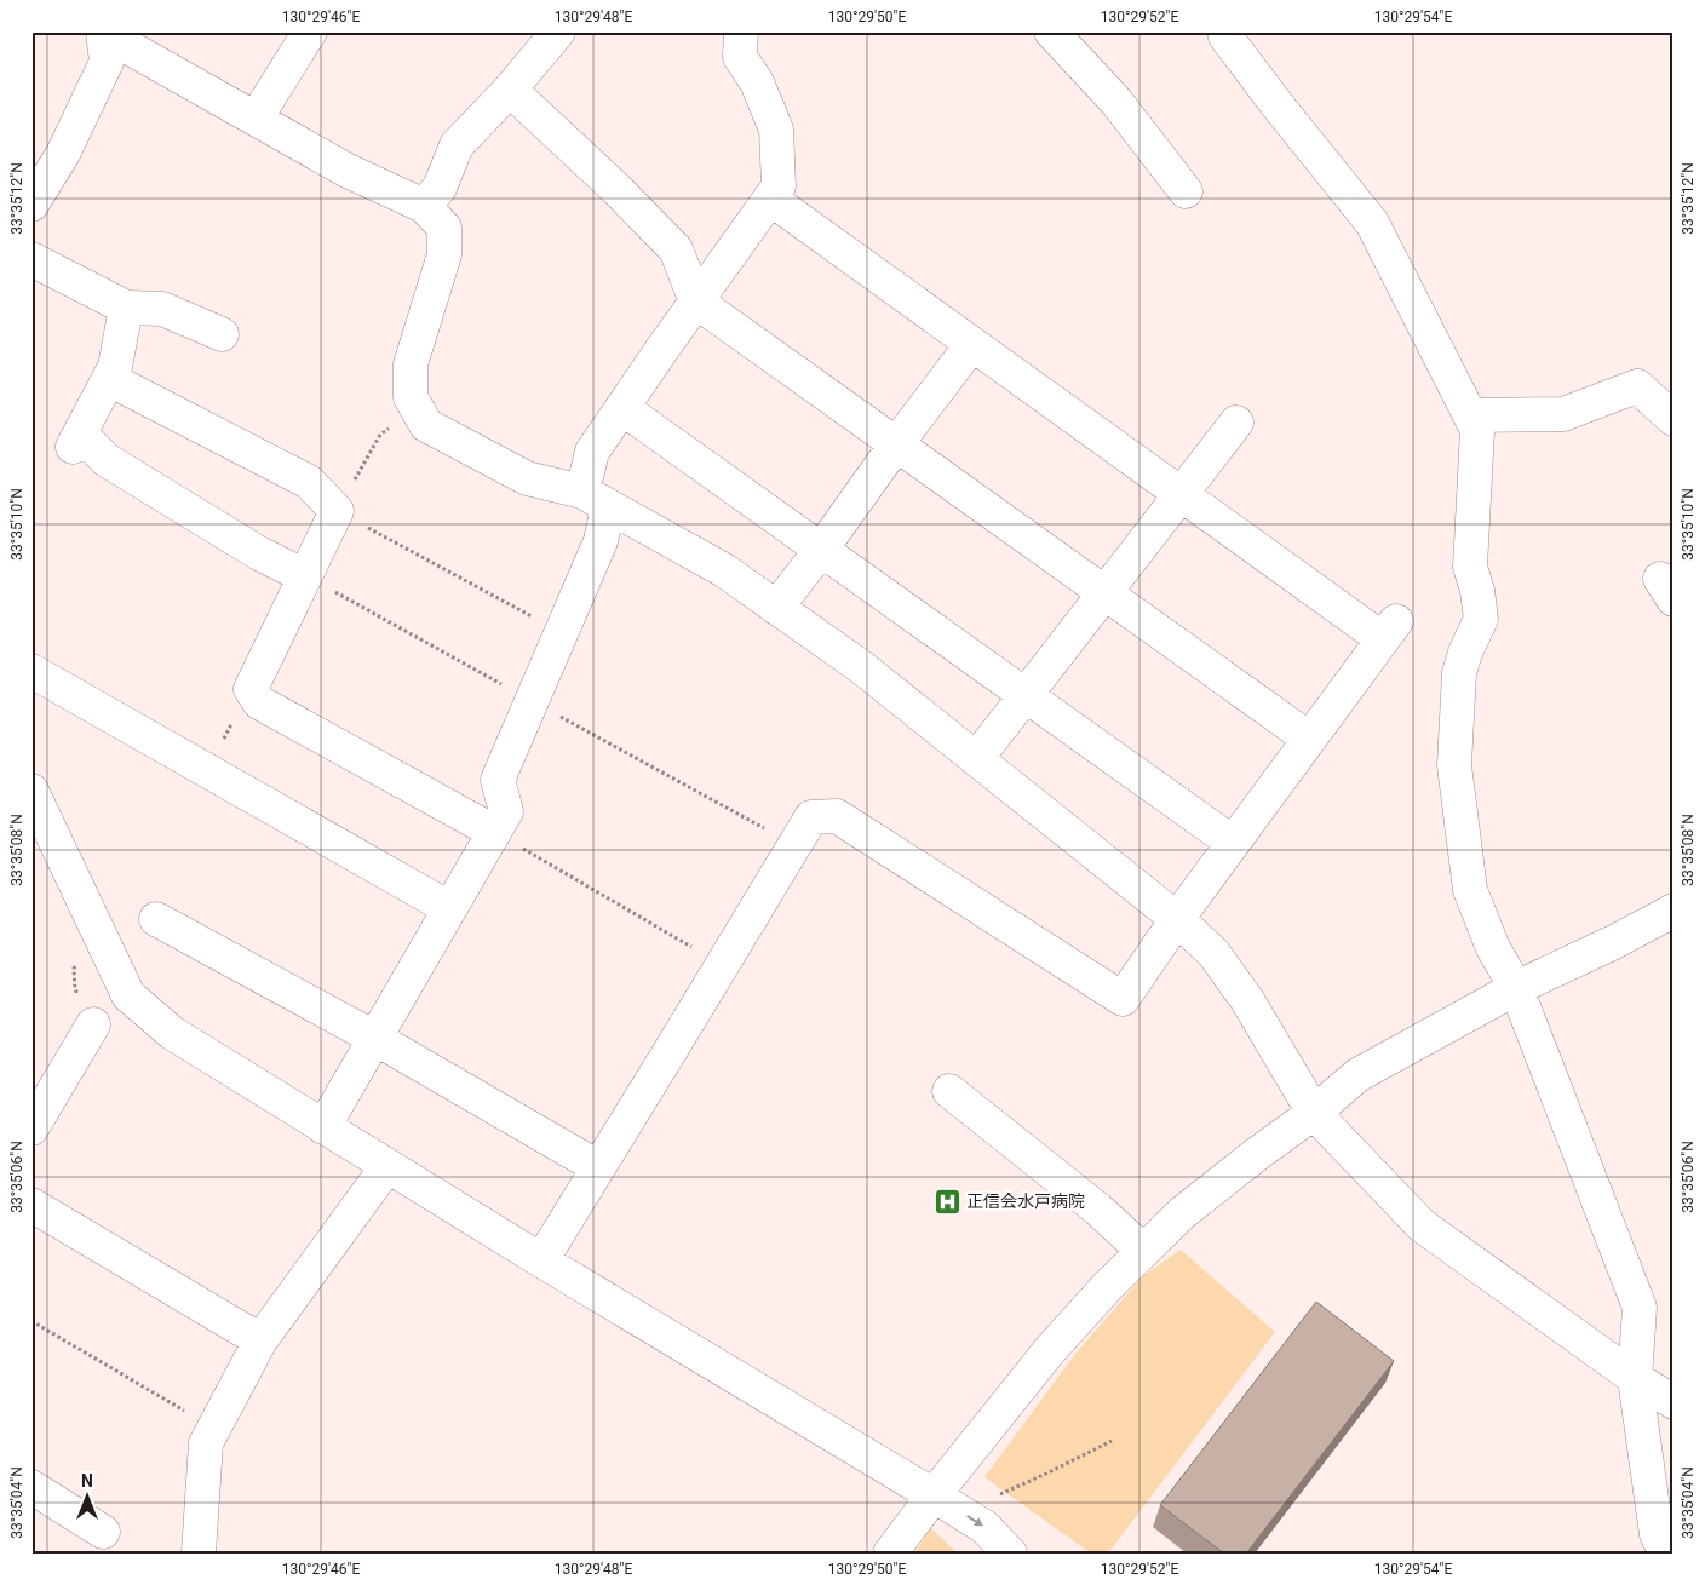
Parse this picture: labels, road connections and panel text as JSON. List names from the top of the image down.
{
  "places": {
    "hospital": ["正信会水戸病院"]
  },
  "north": "top",
  "coordinates": [
    "130°29'46\"E",
    "130°29'48\"E",
    "130°29'50\"E",
    "130°29'52\"E",
    "130°29'54\"E",
    "33°35'12\"N",
    "33°35'10\"N",
    "33°35'08\"N",
    "33°35'06\"N",
    "33°35'04\"N"
  ]
}
